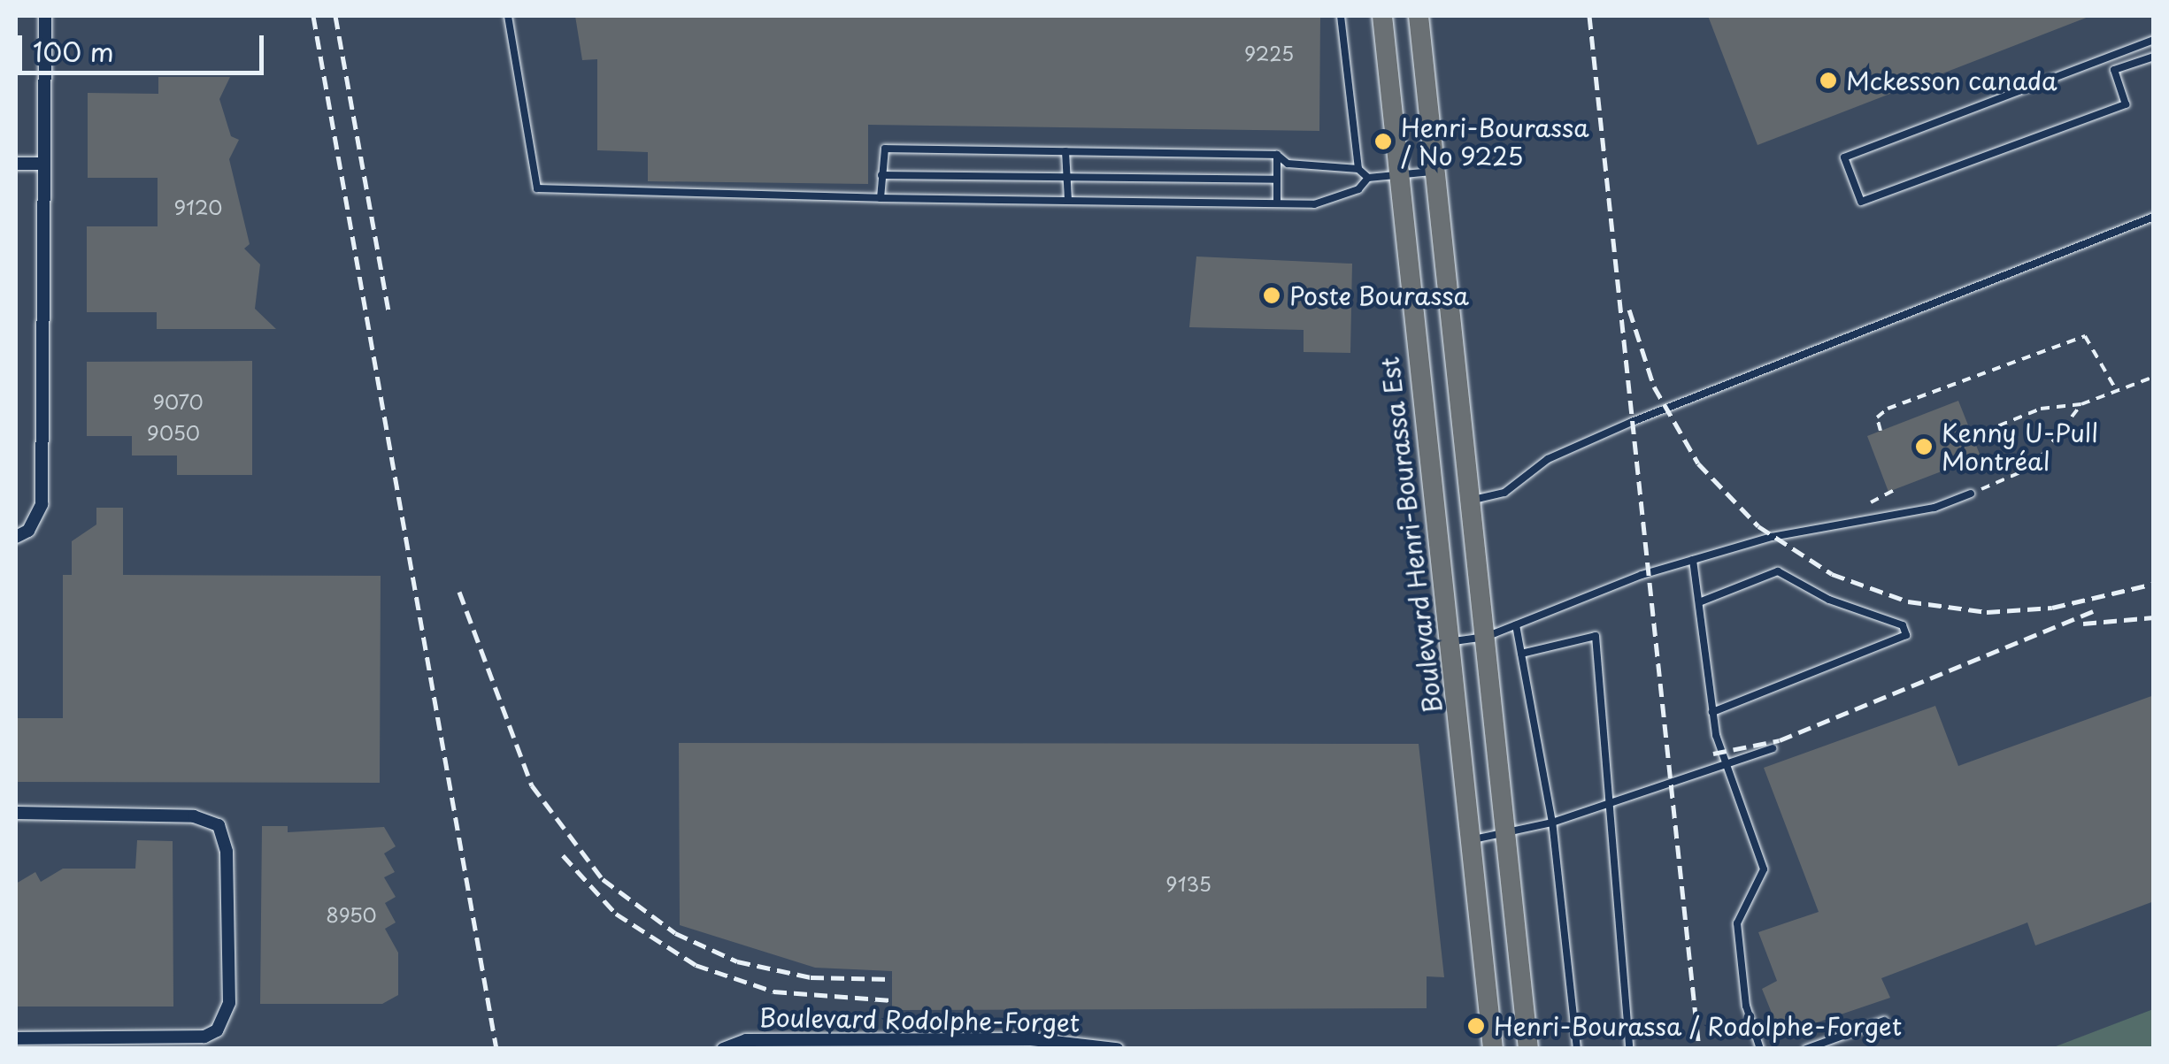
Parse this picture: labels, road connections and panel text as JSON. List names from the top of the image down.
{
  "streets": {
    "main road": ["Boulevard Henri-Bourassa Est"],
    "street": ["Boulevard Rodolphe-Forget"]
  },
  "places": [
    "Mckesson canada",
    "Henri-Bourassa / No 9225",
    "Poste Bourassa",
    "Kenny U-Pull Montréal",
    "Henri-Bourassa / Rodolphe-Forget"
  ],
  "house_numbers": [
    "9225",
    "9120",
    "9070",
    "9050",
    "9135",
    "8950"
  ],
  "scale_bar": "100 m"
}
